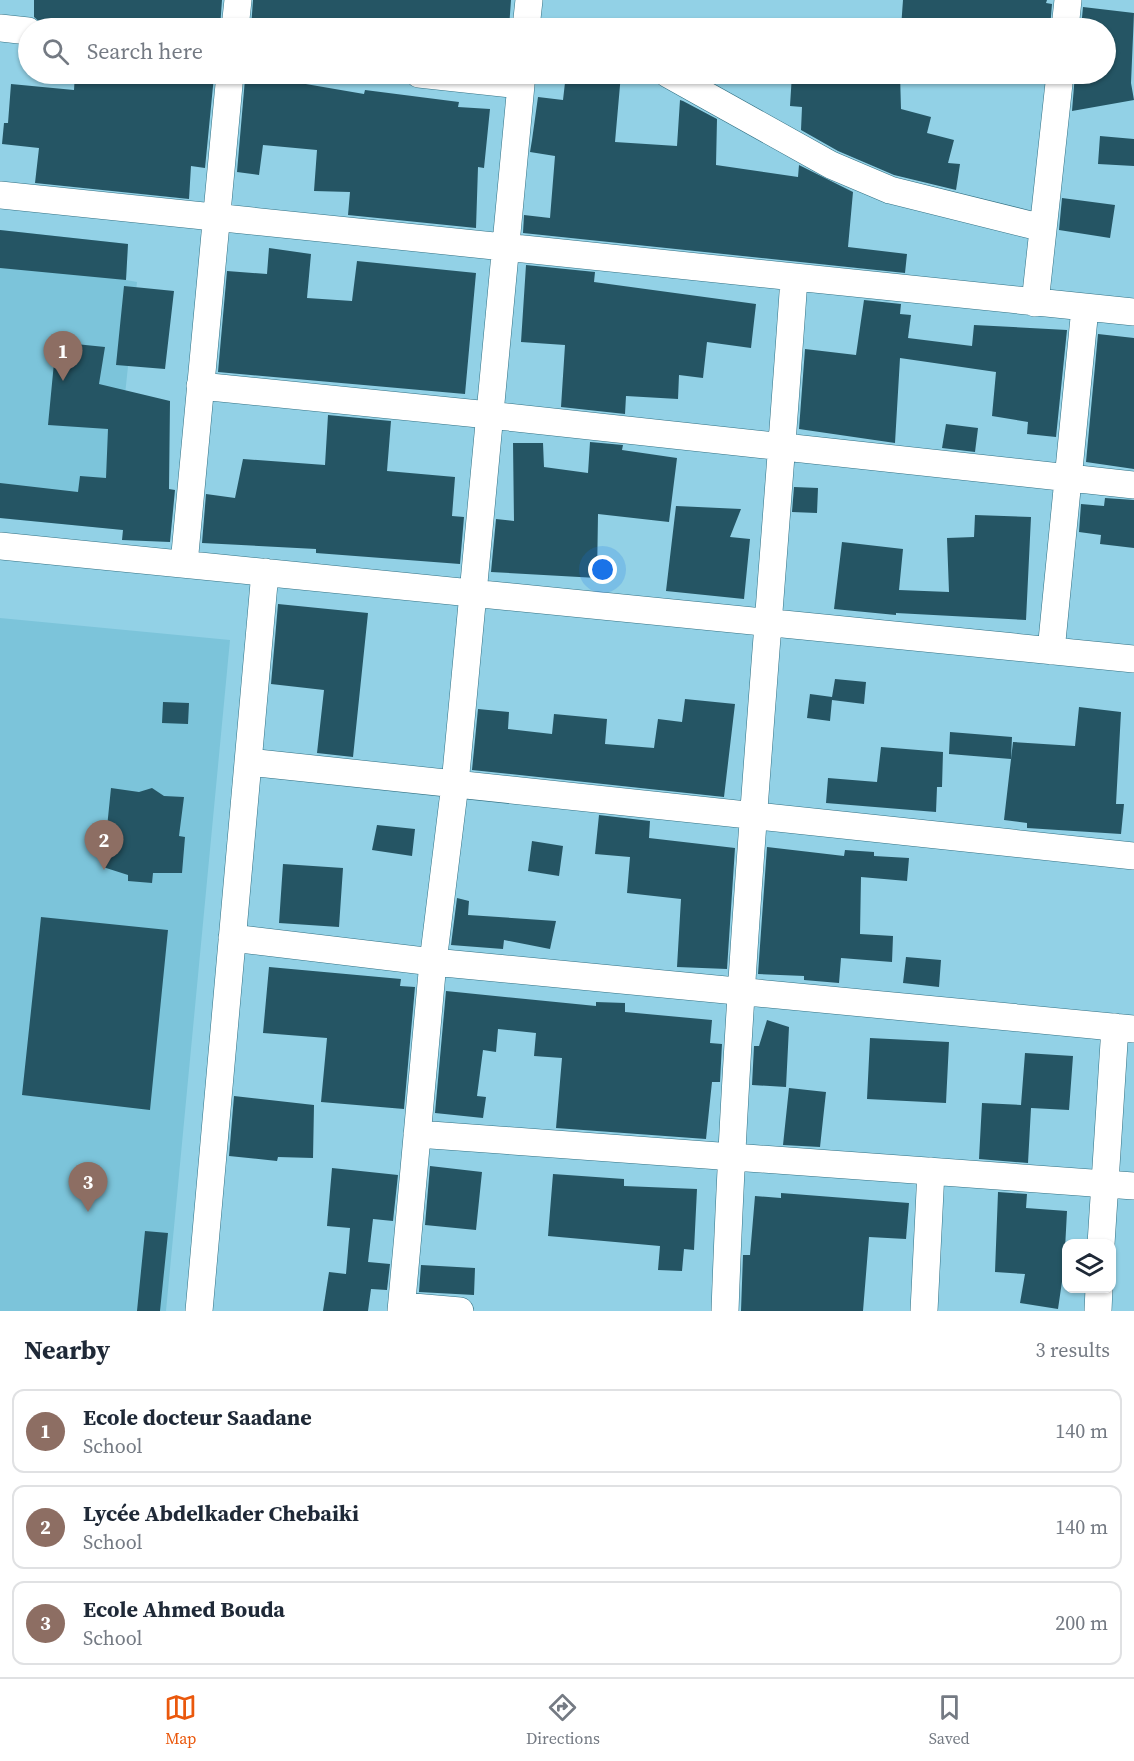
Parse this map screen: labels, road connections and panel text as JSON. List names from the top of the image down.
{
  "page": {
    "search": "Search here",
    "pins": ["1", "2", "3"],
    "heading": ["Nearby", "3 results"],
    "list": [
      {
        "mark": "1",
        "name": "Ecole docteur Saadane",
        "note": "School",
        "value": "140 m"
      },
      {
        "mark": "2",
        "name": "Lycée Abdelkader Chebaiki",
        "note": "School",
        "value": "140 m"
      },
      {
        "mark": "3",
        "name": "Ecole Ahmed Bouda",
        "note": "School",
        "value": "200 m"
      }
    ],
    "nav": ["Map", "Directions", "Saved"]
  }
}
